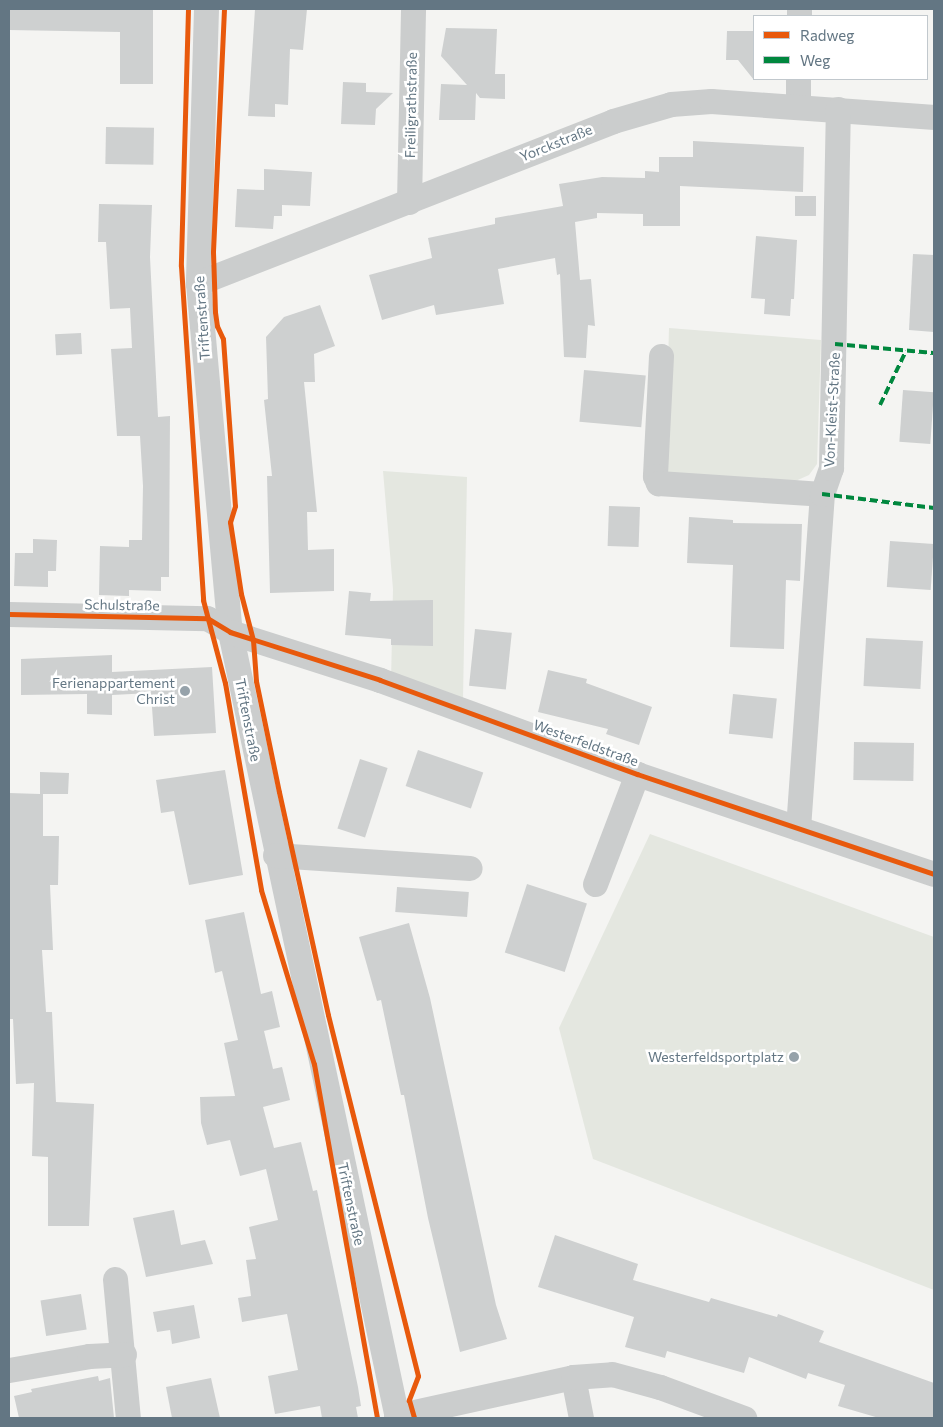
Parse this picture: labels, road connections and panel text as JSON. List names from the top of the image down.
{
  "streets": {
    "street": [
      "Freiligrathstraße",
      "Yorckstraße",
      "Triftenstraße",
      "Von-Kleist-Straße",
      "Schulstraße",
      "Westerfeldstraße"
    ]
  },
  "crossings": [
    ["Freiligrathstraße", "Yorckstraße"],
    ["Yorckstraße", "Triftenstraße"],
    ["Yorckstraße", "Von-Kleist-Straße"],
    ["Triftenstraße", "Schulstraße"],
    ["Triftenstraße", "Westerfeldstraße"],
    ["Von-Kleist-Straße", "Westerfeldstraße"],
    ["Schulstraße", "Westerfeldstraße"]
  ],
  "places": ["Ferienappartement Christ", "Westerfeldsportplatz"],
  "legend": ["Radweg", "Weg"]
}
